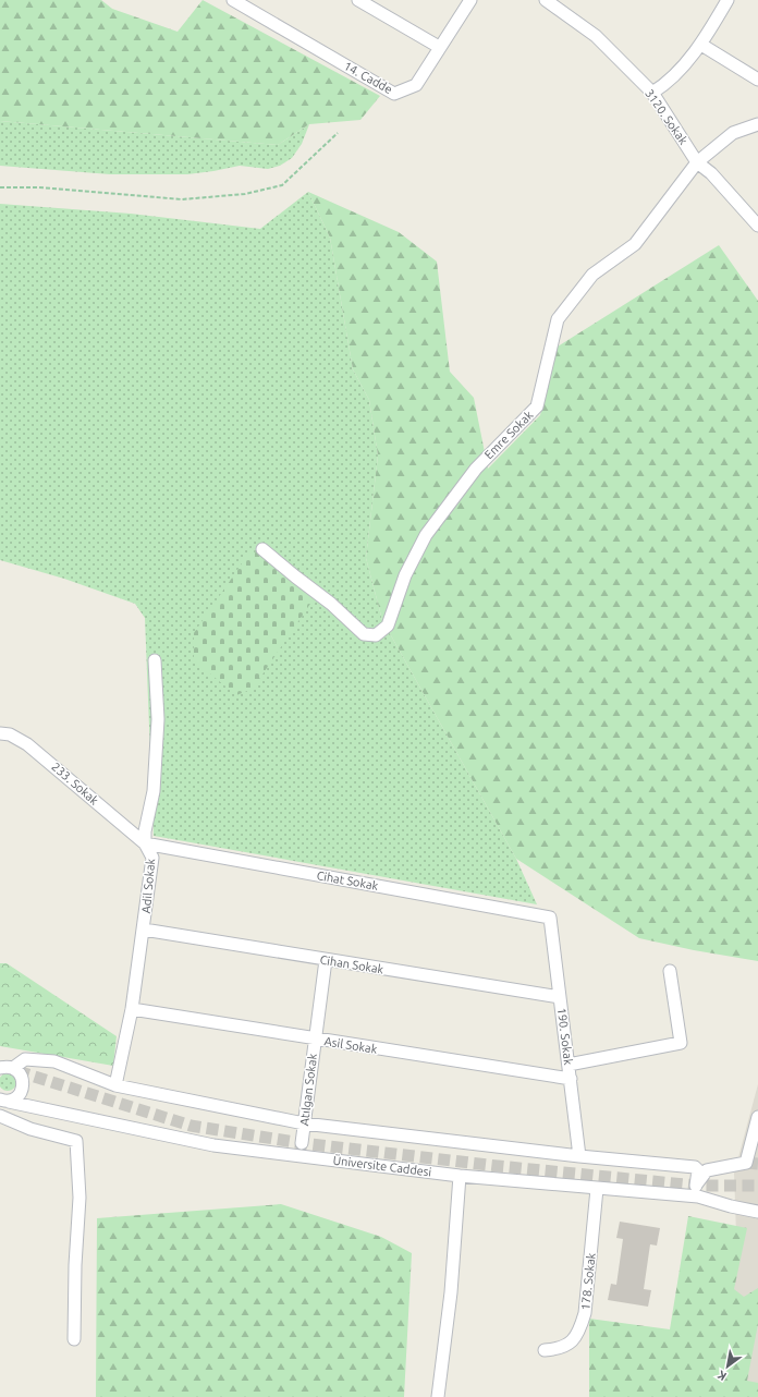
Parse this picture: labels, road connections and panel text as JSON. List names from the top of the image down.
{
  "streets": {
    "street": [
      "14. Cadde",
      "3120. Sokak",
      "Emre Sokak",
      "233. Sokak",
      "Cihat Sokak",
      "Adil Sokak",
      "Cihan Sokak",
      "190. Sokak",
      "Asil Sokak",
      "Atılgan Sokak",
      "Üniversite Caddesi",
      "178. Sokak"
    ]
  },
  "crossings": [
    ["3120. Sokak", "Emre Sokak"],
    ["233. Sokak", "Cihat Sokak"],
    ["233. Sokak", "Adil Sokak"],
    ["Cihat Sokak", "Adil Sokak"],
    ["Cihat Sokak", "190. Sokak"],
    ["Adil Sokak", "Cihan Sokak"],
    ["Adil Sokak", "Asil Sokak"],
    ["Cihan Sokak", "190. Sokak"],
    ["Cihan Sokak", "Atılgan Sokak"],
    ["190. Sokak", "Asil Sokak"],
    ["Asil Sokak", "Atılgan Sokak"],
    ["Üniversite Caddesi", "178. Sokak"]
  ],
  "north": "bottom left"
}
